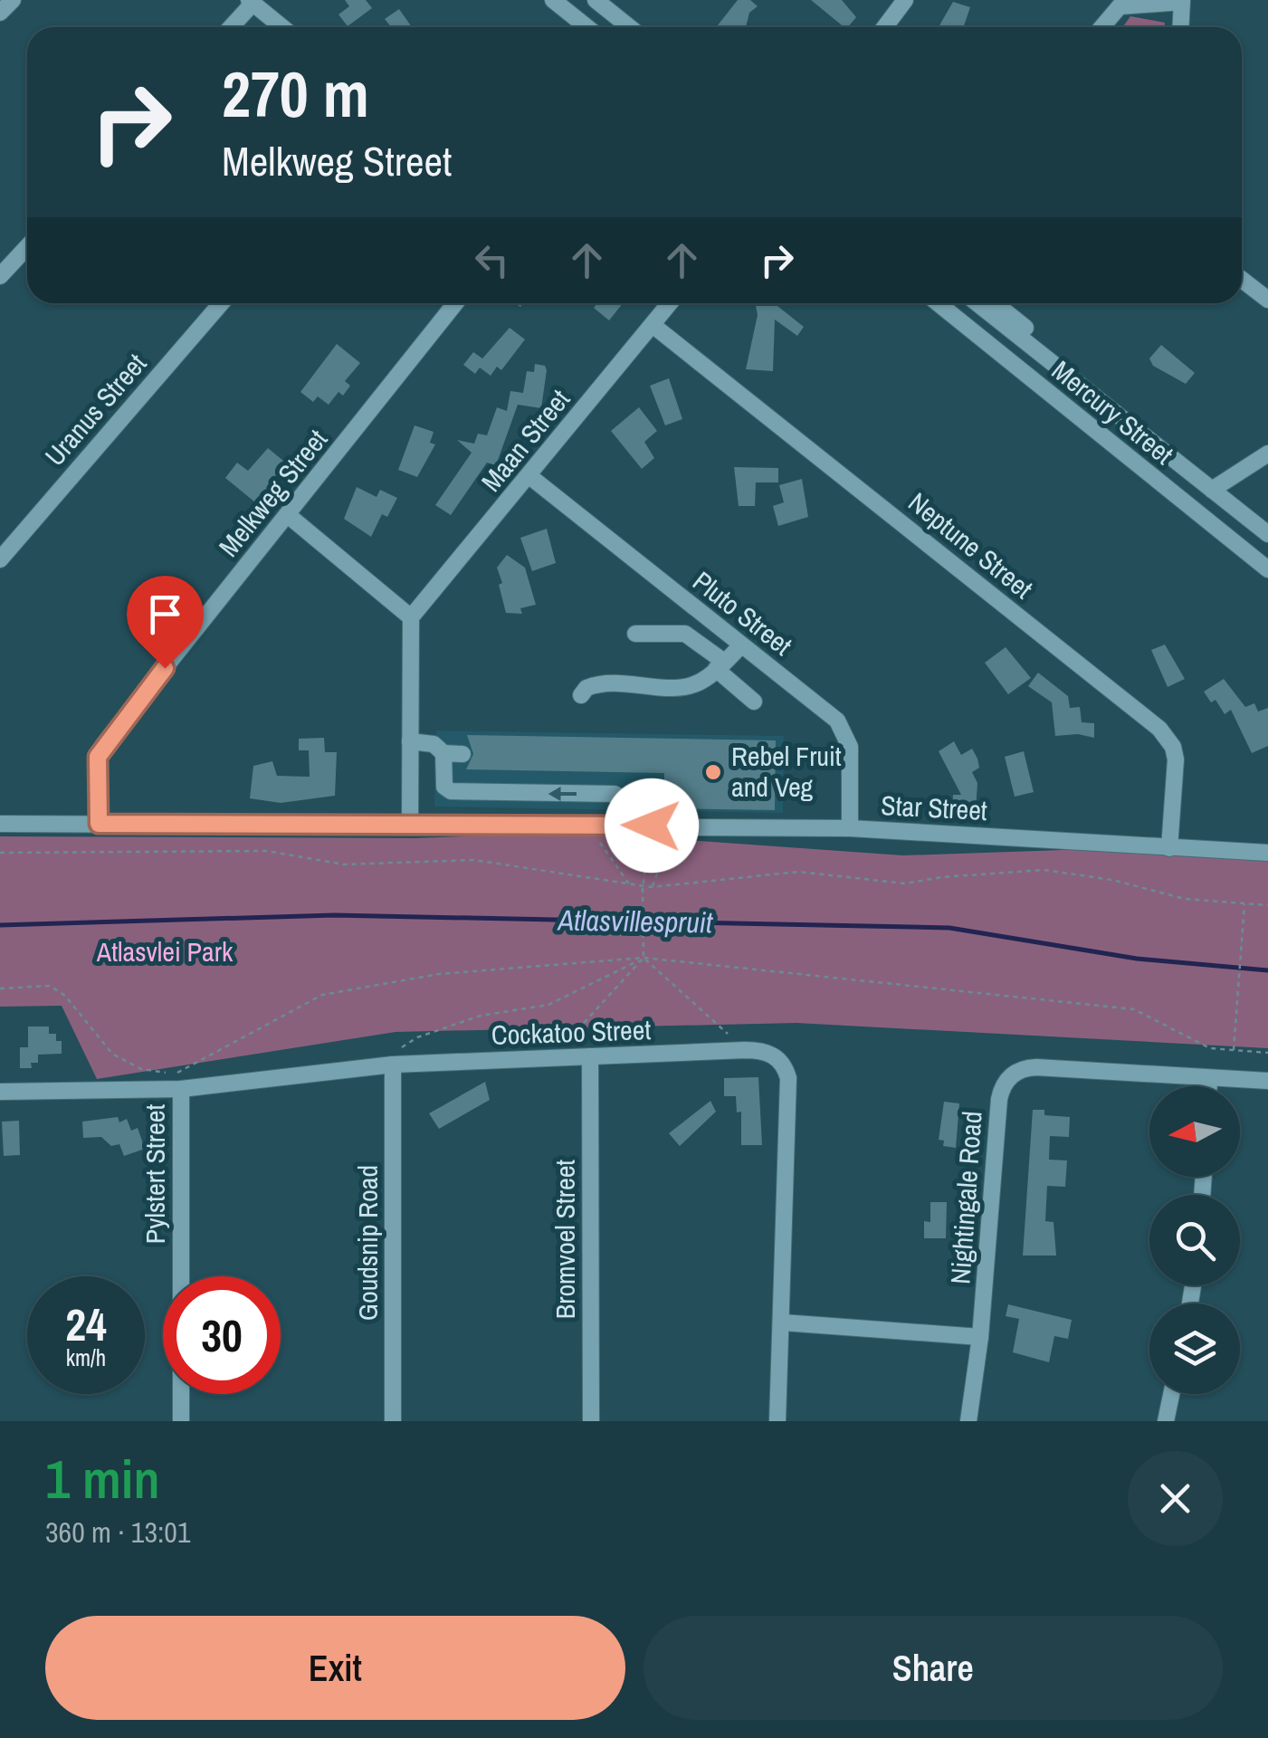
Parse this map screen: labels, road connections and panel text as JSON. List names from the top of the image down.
{
  "streets": {
    "street": [
      "Uranus Street",
      "Mercury Street",
      "Maan Street",
      "Melkweg Street",
      "Neptune Street",
      "Pluto Street",
      "Star Street",
      "Cockatoo Street",
      "Pylstert Street",
      "Nightingale Road",
      "Bromvoel Street",
      "Goudsnip Road"
    ]
  },
  "crossings": [
    ["Maan Street", "Neptune Street"],
    ["Maan Street", "Pluto Street"],
    ["Melkweg Street", "Star Street"],
    ["Neptune Street", "Star Street"],
    ["Pluto Street", "Star Street"],
    ["Cockatoo Street", "Pylstert Street"],
    ["Cockatoo Street", "Bromvoel Street"],
    ["Cockatoo Street", "Goudsnip Road"]
  ],
  "water": ["Atlasvillespruit"],
  "parks": ["Atlasvlei Park"],
  "places": ["Rebel Fruit and Veg"],
  "north": "left",
  "page": {
    "turn": ["270 m", "Melkweg Street"],
    "speed": "24 km/h",
    "limit": "30",
    "heading": ["1 min", "360 m · 13:01"],
    "buttons": ["Exit", "Share"]
  }
}
